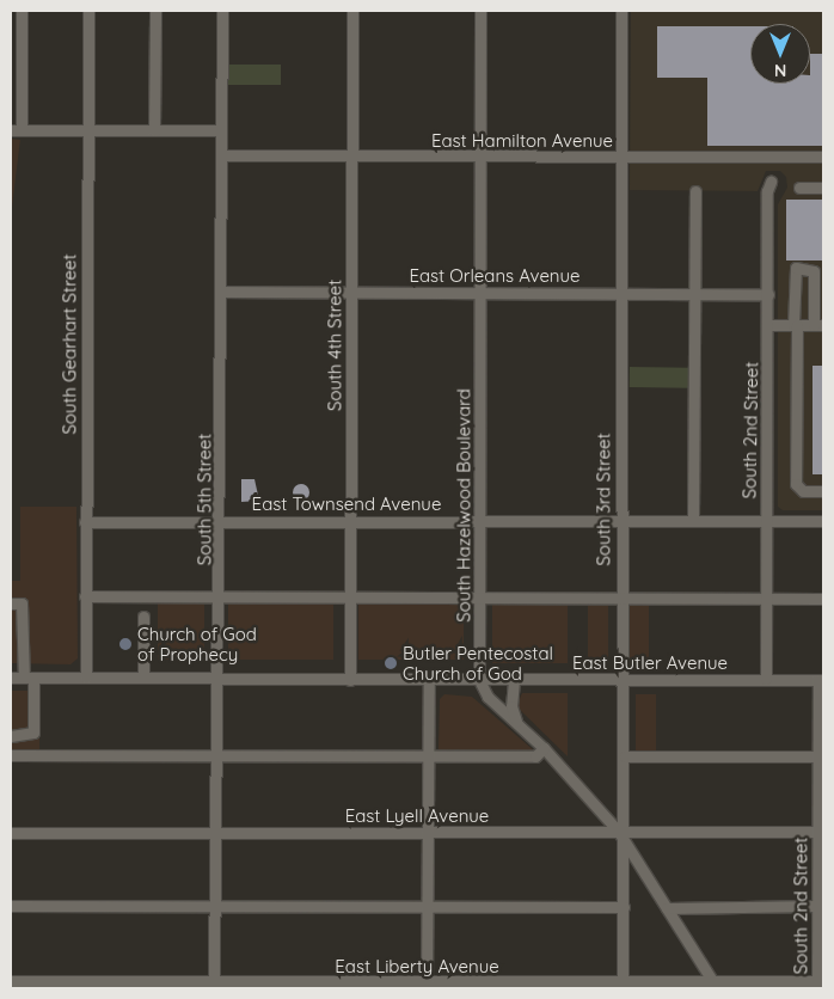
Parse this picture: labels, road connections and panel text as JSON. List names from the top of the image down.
{
  "streets": {
    "street": [
      "East Hamilton Avenue",
      "East Orleans Avenue",
      "South Gearhart Street",
      "South 4th Street",
      "South 2nd Street",
      "South 5th Street",
      "South 3rd Street",
      "East Townsend Avenue",
      "South Hazelwood Boulevard",
      "East Butler Avenue",
      "East Lyell Avenue",
      "East Liberty Avenue"
    ]
  },
  "crossings": [
    ["East Hamilton Avenue", "South 4th Street"],
    ["East Hamilton Avenue", "South 5th Street"],
    ["East Hamilton Avenue", "South 3rd Street"],
    ["East Hamilton Avenue", "South Hazelwood Boulevard"],
    ["East Orleans Avenue", "South 4th Street"],
    ["East Orleans Avenue", "South 2nd Street"],
    ["East Orleans Avenue", "South 5th Street"],
    ["East Orleans Avenue", "South 3rd Street"],
    ["East Orleans Avenue", "South Hazelwood Boulevard"],
    ["South Gearhart Street", "East Townsend Avenue"],
    ["South Gearhart Street", "East Butler Avenue"],
    ["South 4th Street", "East Townsend Avenue"],
    ["South 4th Street", "East Butler Avenue"],
    ["South 2nd Street", "East Townsend Avenue"],
    ["South 2nd Street", "East Butler Avenue"],
    ["South 2nd Street", "East Lyell Avenue"],
    ["South 2nd Street", "East Liberty Avenue"],
    ["South 5th Street", "East Townsend Avenue"],
    ["South 5th Street", "East Butler Avenue"],
    ["South 5th Street", "East Lyell Avenue"],
    ["South 5th Street", "East Liberty Avenue"],
    ["South 3rd Street", "East Townsend Avenue"],
    ["South 3rd Street", "East Butler Avenue"],
    ["South 3rd Street", "East Lyell Avenue"],
    ["South 3rd Street", "East Liberty Avenue"],
    ["East Townsend Avenue", "South Hazelwood Boulevard"],
    ["South Hazelwood Boulevard", "East Butler Avenue"]
  ],
  "places": ["Church of God of Prophecy", "Butler Pentecostal Church of God"],
  "north": "bottom"
}
